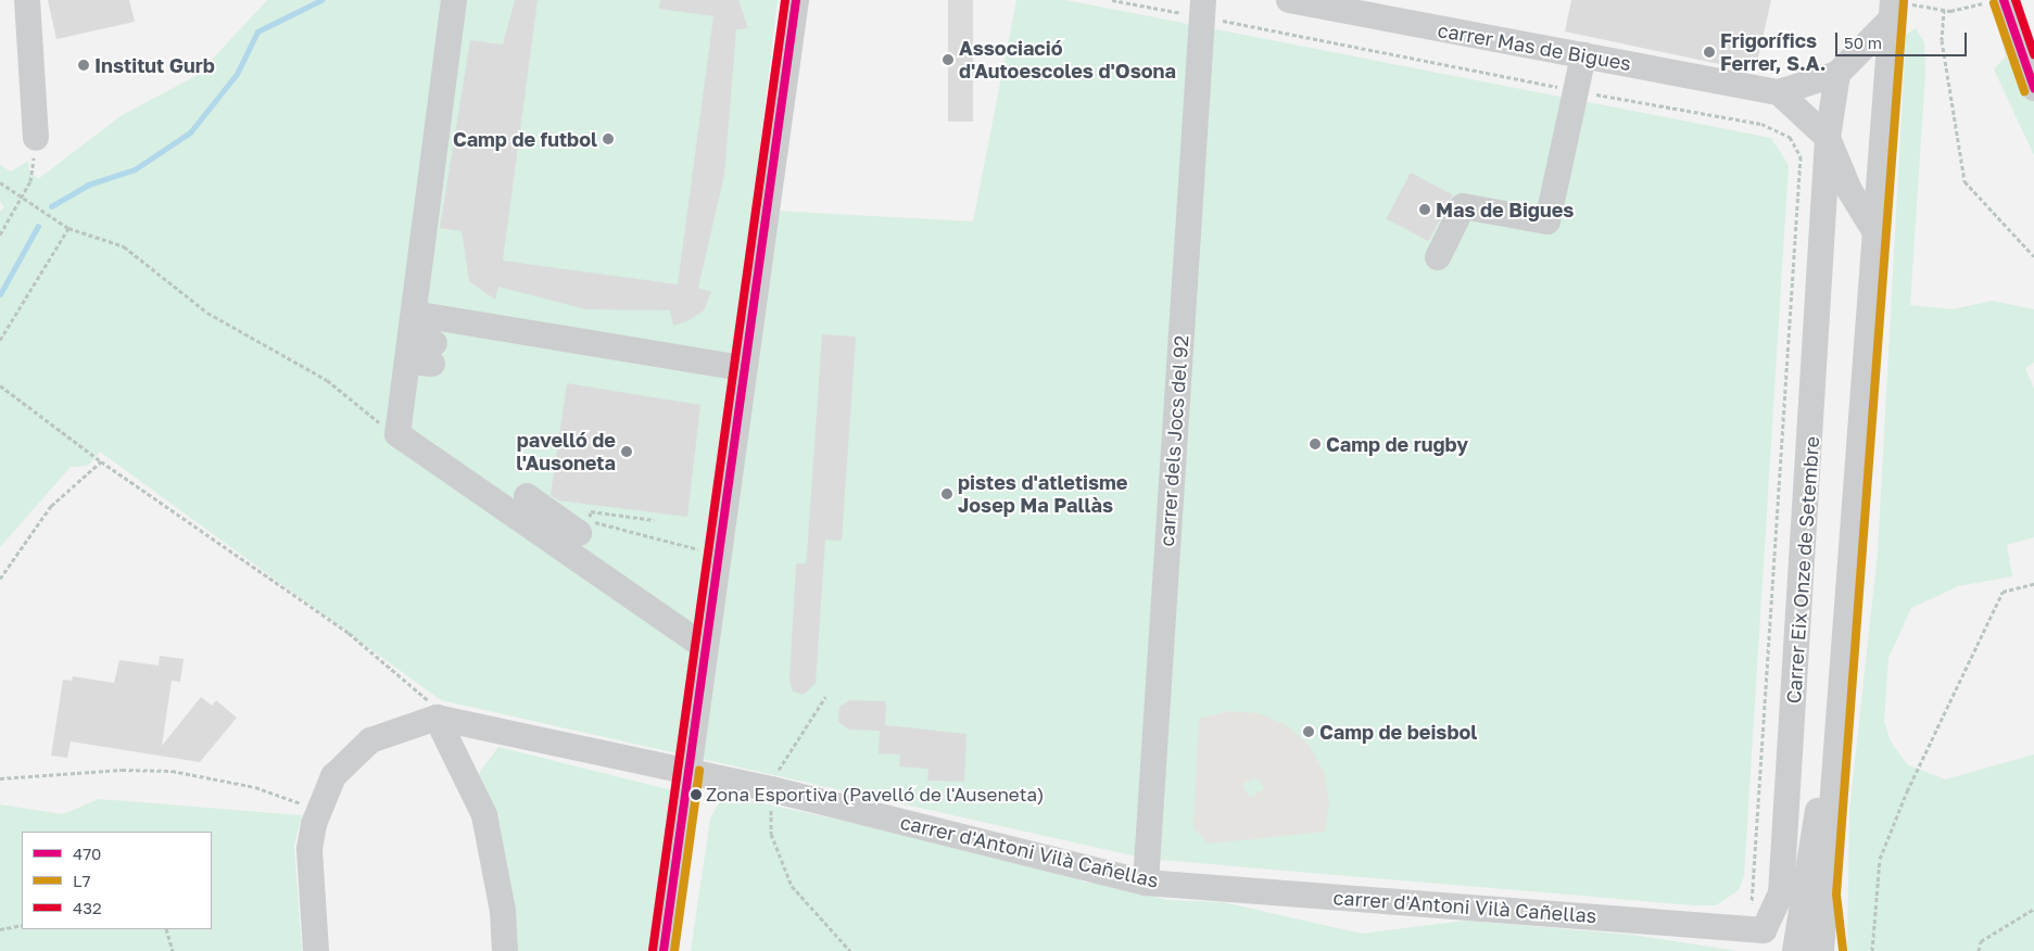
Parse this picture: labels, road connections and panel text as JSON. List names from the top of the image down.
{
  "streets": {
    "street": [
      "carrer Mas de Bigues",
      "carrer dels Jocs del 92",
      "Carrer Eix Onze de Setembre",
      "carrer d'Antoni Vilà Cañellas"
    ]
  },
  "crossings": [
    ["carrer Mas de Bigues", "Carrer Eix Onze de Setembre"],
    ["carrer dels Jocs del 92", "carrer d'Antoni Vilà Cañellas"],
    ["Carrer Eix Onze de Setembre", "carrer d'Antoni Vilà Cañellas"]
  ],
  "places": [
    "Frigorífics Ferrer, S.A.",
    "Associació d'Autoescoles d'Osona",
    "Institut Gurb",
    "Camp de futbol",
    "Mas de Bigues",
    "Camp de rugby",
    "pavelló de l'Ausoneta",
    "pistes d'atletisme Josep Mª Pallàs",
    "Camp de beisbol",
    "Zona Esportiva (Pavelló de l'Auseneta)"
  ],
  "lines": ["transit line 470", "transit line 432", "transit line L7"],
  "legend": ["470", "L7", "432"],
  "scale_bar": "50 m"
}
